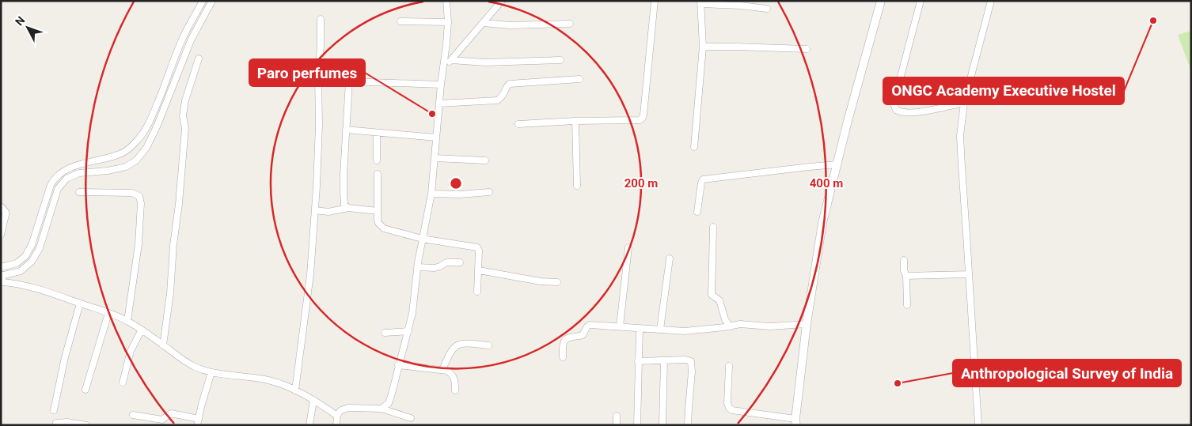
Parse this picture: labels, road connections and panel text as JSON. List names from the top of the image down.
{
  "places": ["ONGC Academy Executive Hostel", "Paro perfumes", "Anthropological Survey of India"],
  "north": "top left",
  "rings": ["200 m", "400 m"]
}
